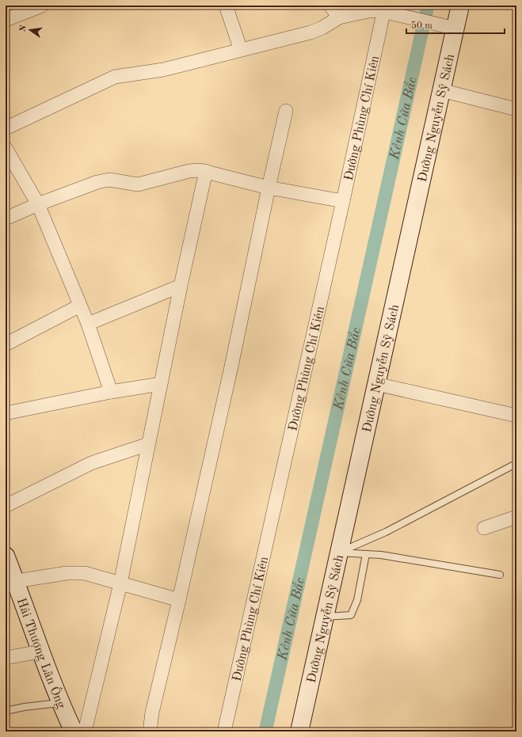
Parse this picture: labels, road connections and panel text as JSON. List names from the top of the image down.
{
  "streets": {
    "main road": ["Đường Nguyễn Sỹ Sách", "Hải Thượng Lãn Ông"],
    "street": ["Đường Phùng Chí Kiên"]
  },
  "water": ["Kênh Cửa Bắc"],
  "scale_bar": "50 m",
  "north": "left"
}
